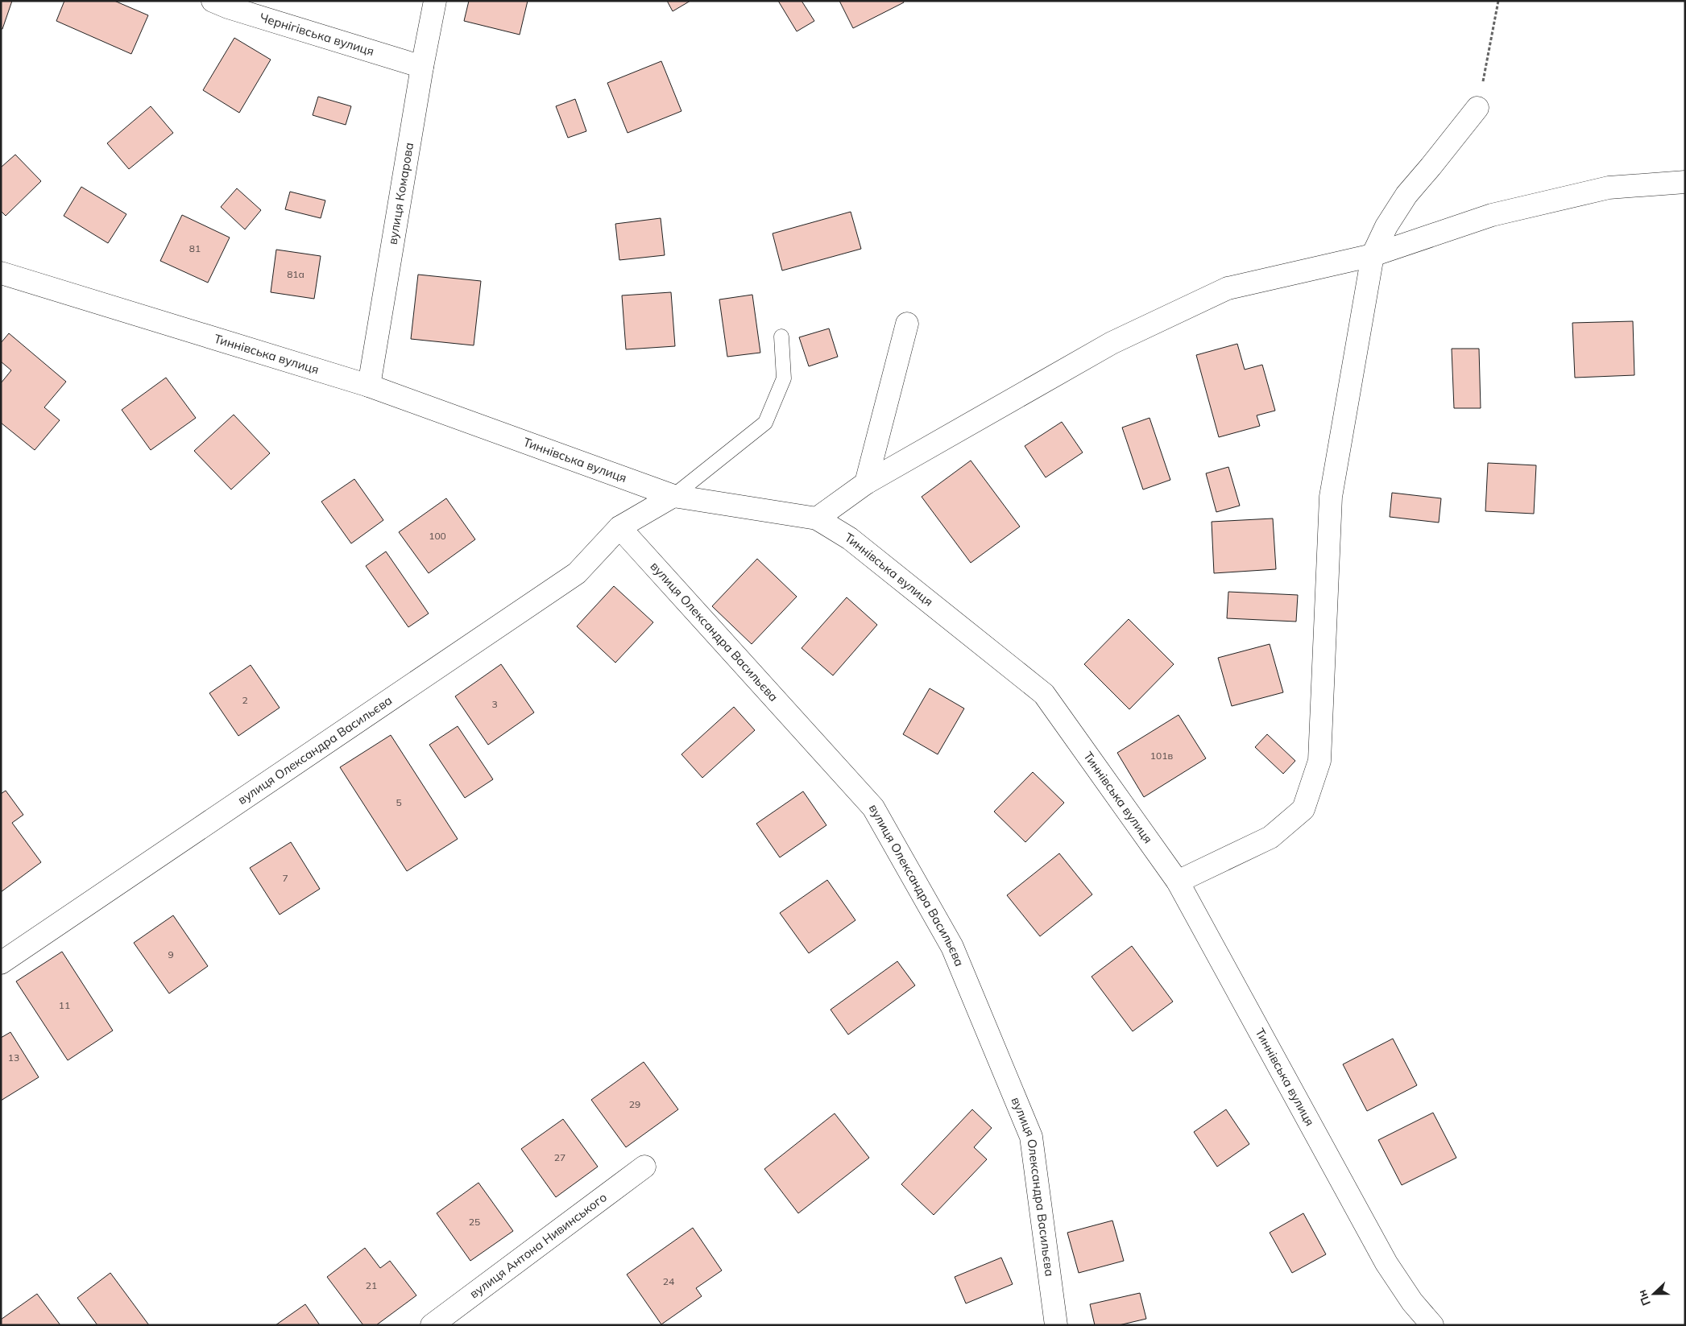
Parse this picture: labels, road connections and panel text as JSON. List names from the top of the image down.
{
  "streets": {
    "street": [
      "Чернігівська вулиця",
      "вулиця Комарова",
      "Тиннівська вулиця",
      "вулиця Олександра Васильєва",
      "вулиця Антона Нивинського"
    ]
  },
  "crossings": [
    ["Чернігівська вулиця", "вулиця Комарова"],
    ["вулиця Комарова", "Тиннівська вулиця"],
    ["Тиннівська вулиця", "вулиця Олександра Васильєва"]
  ],
  "house_numbers": [
    "81",
    "81а",
    "100",
    "2",
    "3",
    "101в",
    "5",
    "7",
    "9",
    "11",
    "13",
    "29",
    "27",
    "25",
    "24",
    "21"
  ],
  "north": "left"
}
